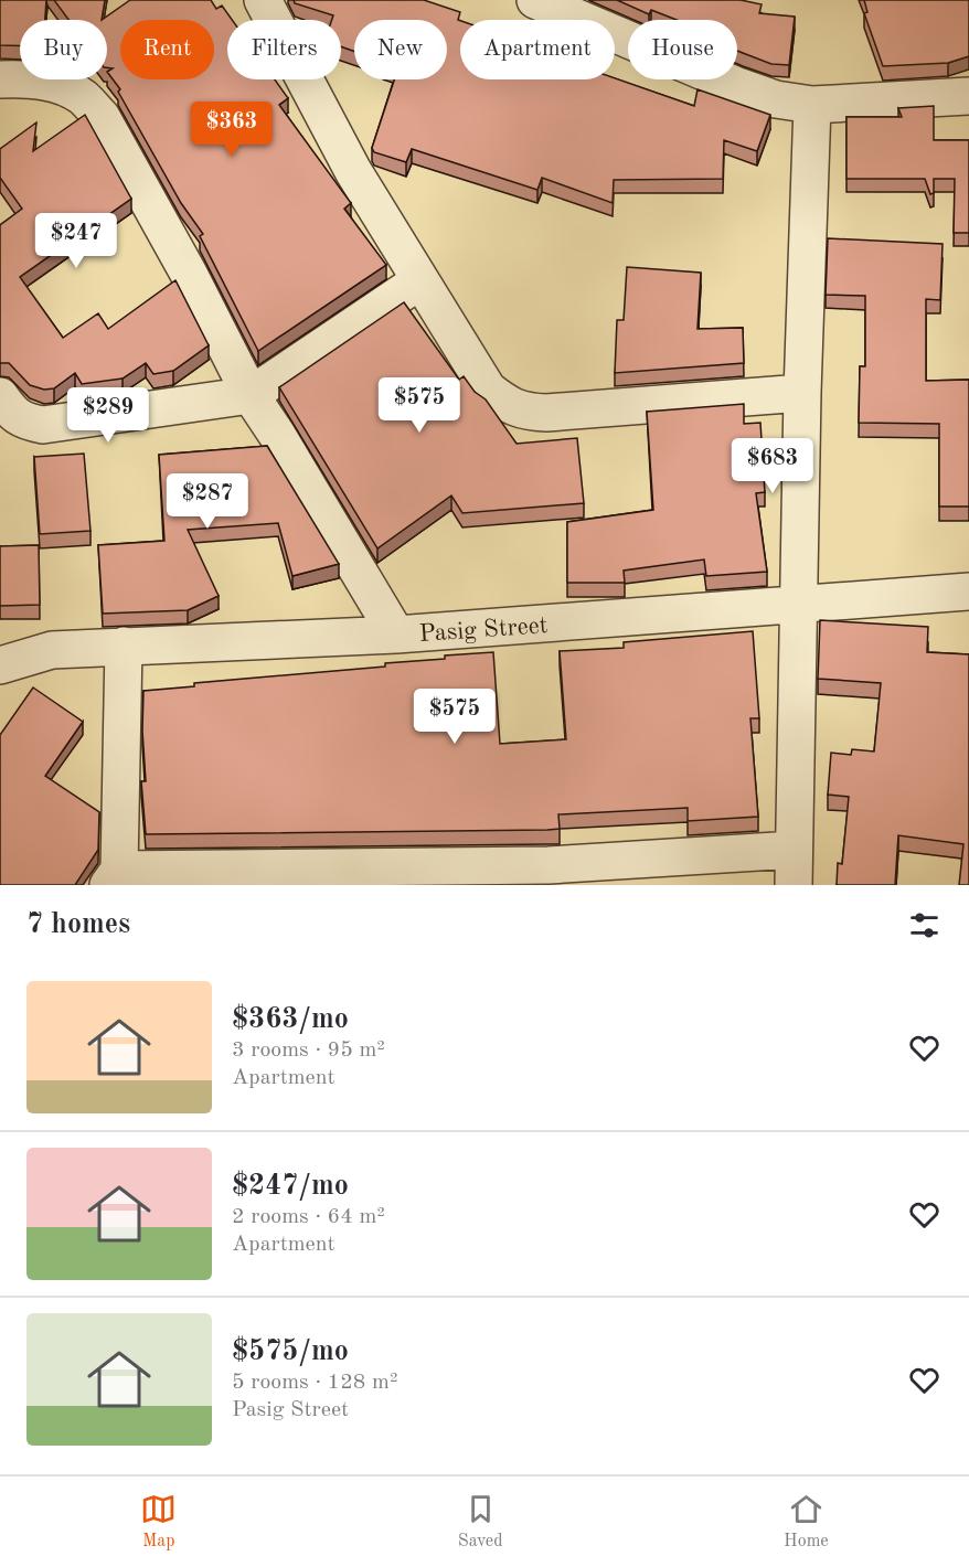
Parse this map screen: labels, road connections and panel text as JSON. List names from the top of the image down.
{
  "streets": {
    "street": ["Pasig Street"]
  },
  "page": {
    "chip": [
      "Buy",
      "Rent",
      "Filters",
      "New",
      "Apartment",
      "House"
    ],
    "price": [
      "$363",
      "$247",
      "$575",
      "$289",
      "$683",
      "$287",
      "$575"
    ],
    "heading": "7 homes",
    "list": [
      {
        "name": "$363/mo",
        "note": "3 rooms · 95 m² · Apartment"
      },
      {
        "name": "$247/mo",
        "note": "2 rooms · 64 m² · Apartment"
      },
      {
        "name": "$575/mo",
        "note": "5 rooms · 128 m² · Pasig Street"
      }
    ],
    "tabs": ["Map", "Saved", "Home"]
  }
}
